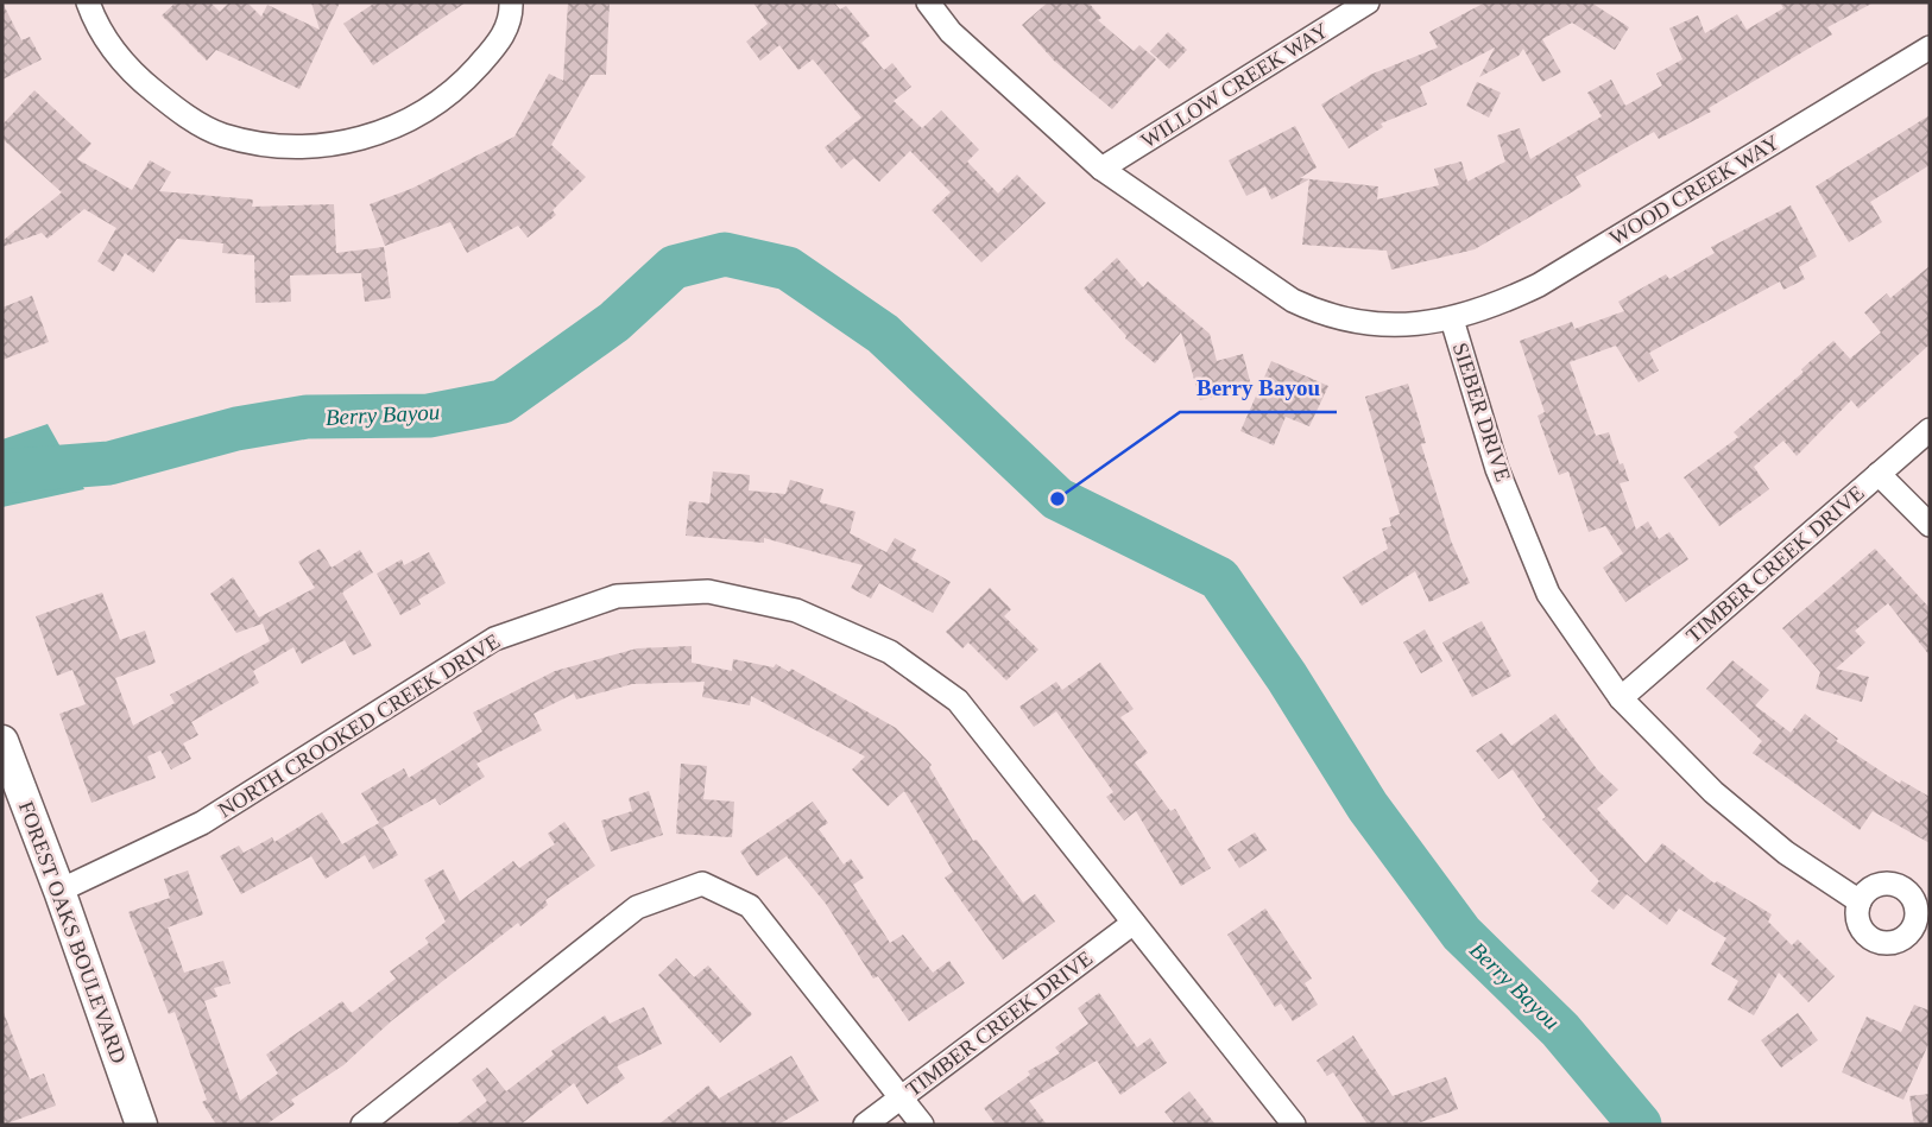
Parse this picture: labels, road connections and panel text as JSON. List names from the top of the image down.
{
  "streets": {
    "street": [
      "WILLOW CREEK WAY",
      "WOOD CREEK WAY",
      "SIEBER DRIVE",
      "TIMBER CREEK DRIVE",
      "NORTH CROOKED CREEK DRIVE",
      "FOREST OAKS BOULEVARD"
    ]
  },
  "crossings": [
    ["WILLOW CREEK WAY", "SIEBER DRIVE"],
    ["WOOD CREEK WAY", "SIEBER DRIVE"],
    ["SIEBER DRIVE", "TIMBER CREEK DRIVE"],
    ["TIMBER CREEK DRIVE", "NORTH CROOKED CREEK DRIVE"],
    ["NORTH CROOKED CREEK DRIVE", "FOREST OAKS BOULEVARD"]
  ],
  "water": ["Berry Bayou"],
  "places": ["Berry Bayou"]
}
